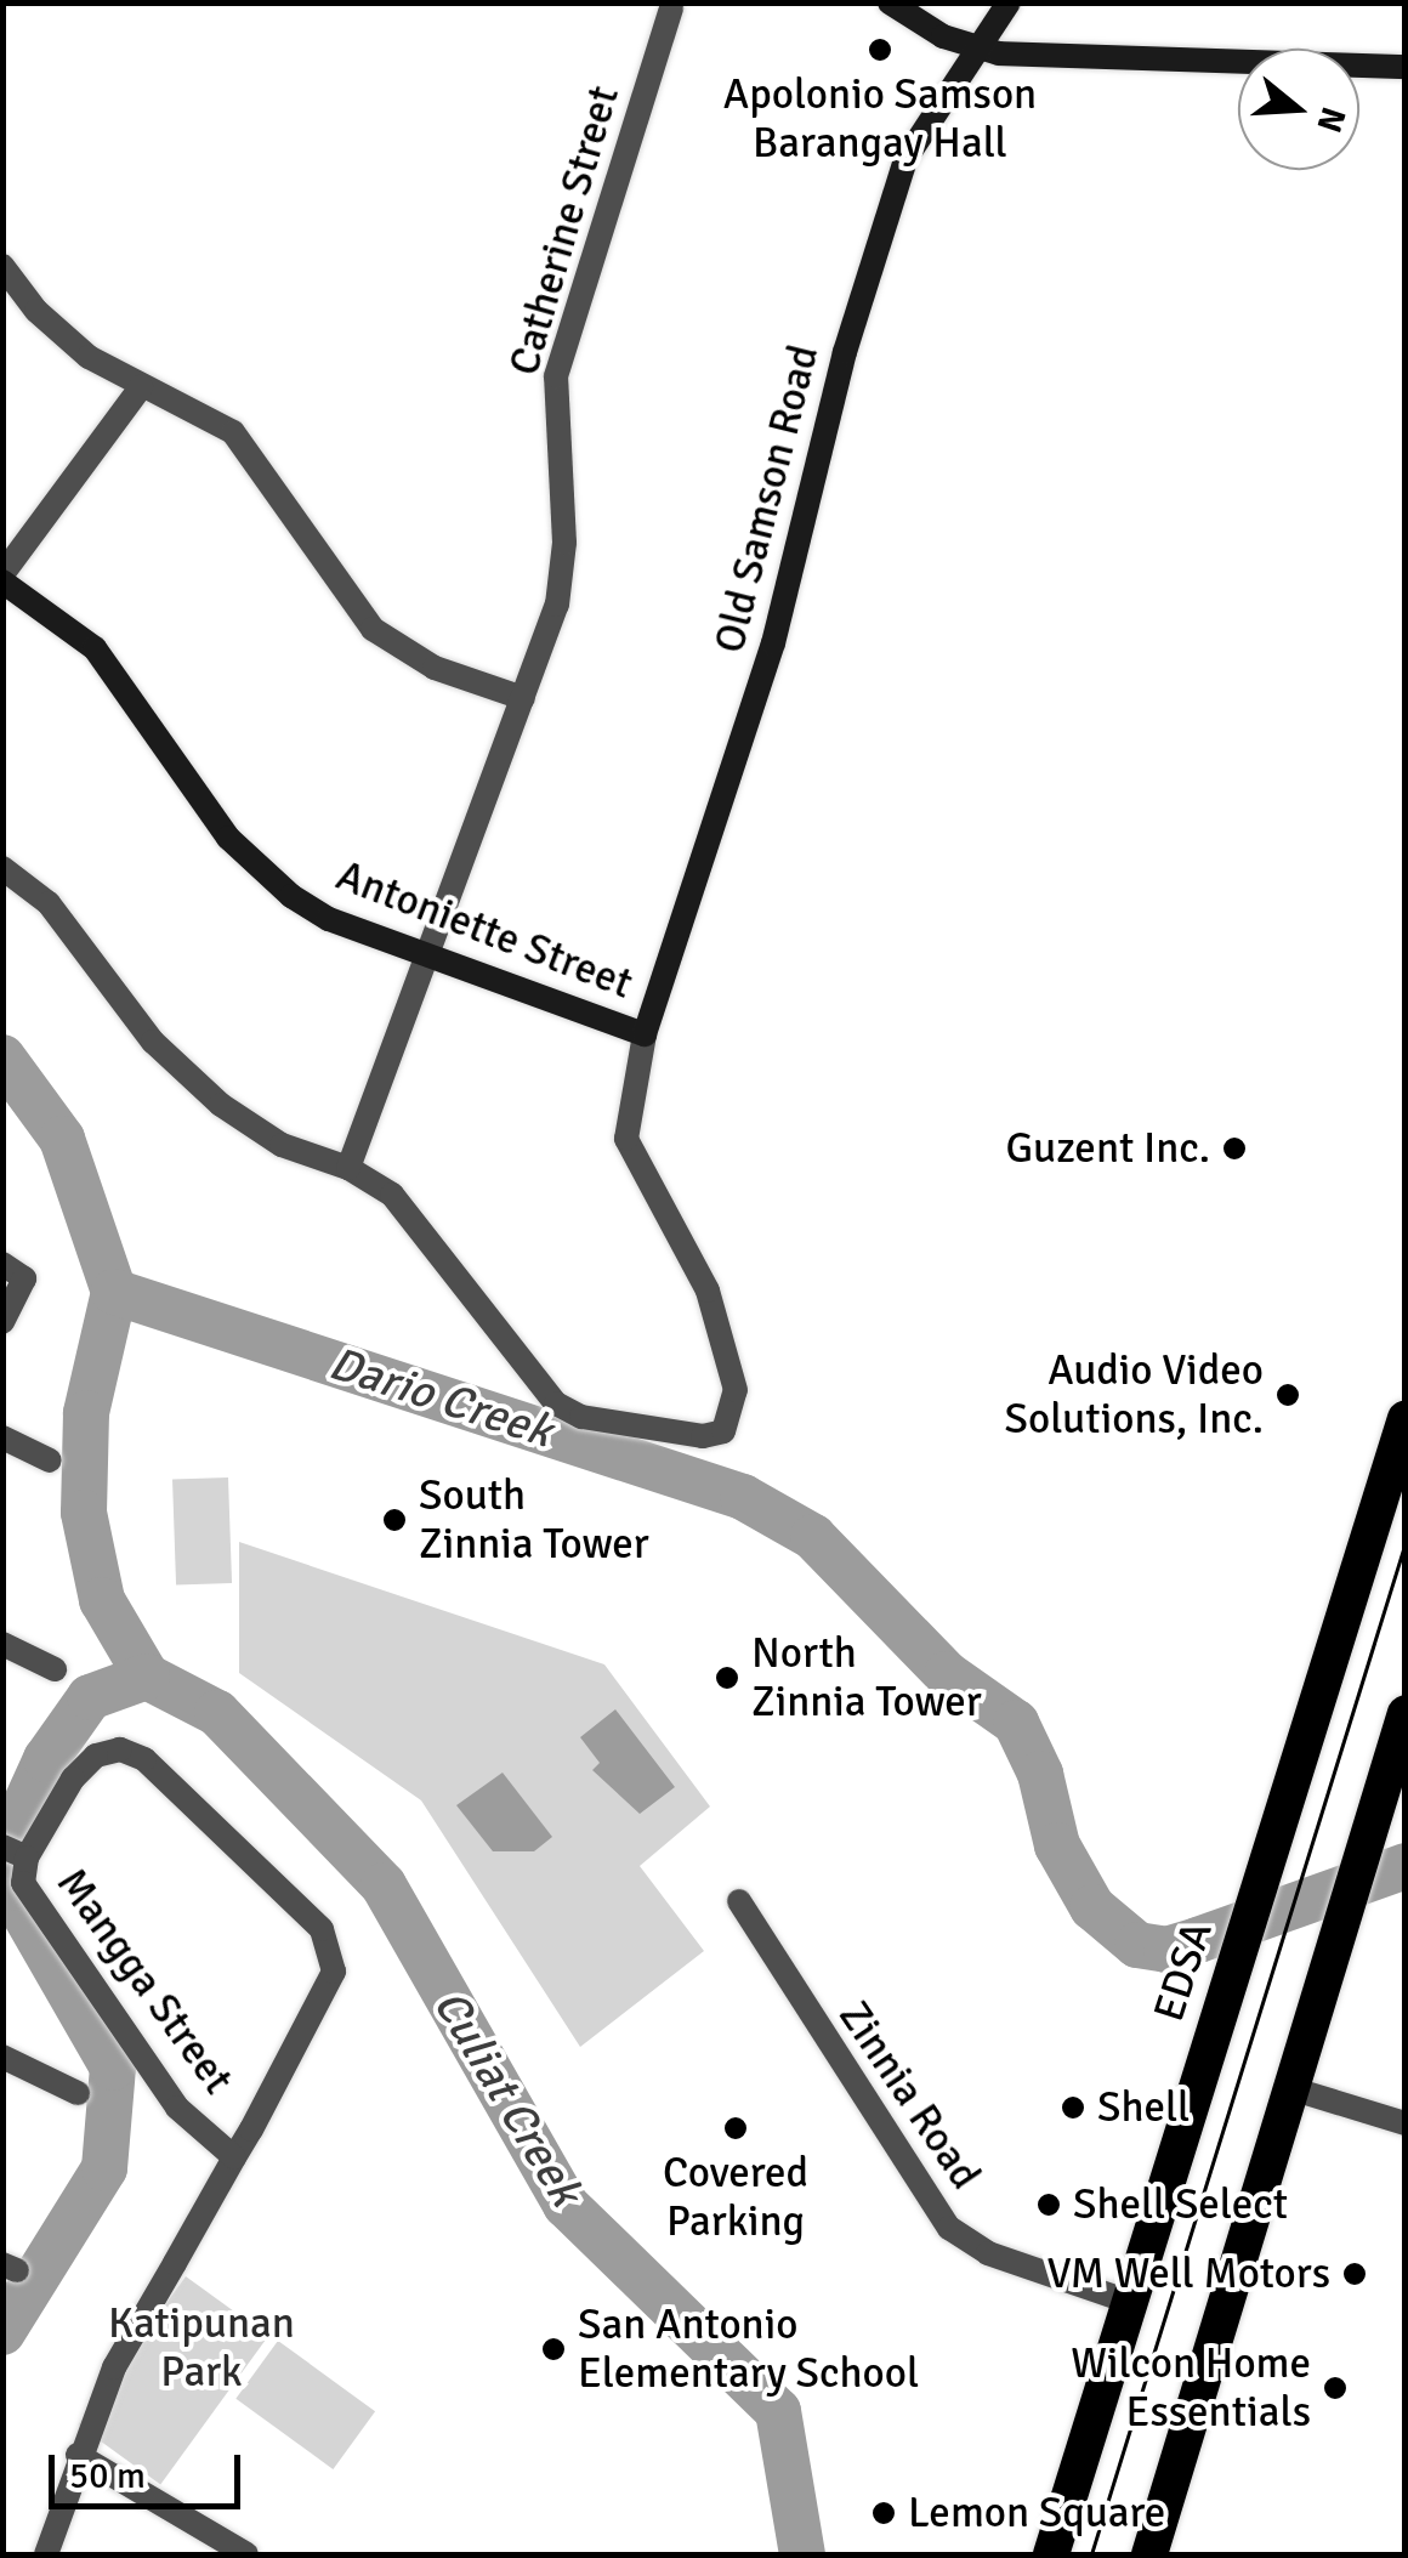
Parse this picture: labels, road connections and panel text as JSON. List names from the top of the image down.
{
  "streets": {
    "highway": ["EDSA"],
    "street": [
      "Catherine Street",
      "Old Samson Road",
      "Antoniette Street",
      "Mangga Street",
      "Zinnia Road"
    ]
  },
  "crossings": [
    ["Catherine Street", "Antoniette Street"],
    ["Old Samson Road", "Antoniette Street"],
    ["EDSA", "Zinnia Road"]
  ],
  "water": ["Dario Creek", "Culiat Creek"],
  "parks": ["Katipunan Park"],
  "places": [
    "Apolonio Samson Barangay Hall",
    "Guzent Inc.",
    "Audio Video Solutions, Inc.",
    "South Zinnia Tower",
    "North Zinnia Tower",
    "Shell",
    "Covered Parking",
    "Shell Select",
    "VM Well Motors",
    "San Antonio Elementary School",
    "Wilcon Home Essentials",
    "Lemon Square"
  ],
  "scale_bar": "50 m",
  "north": "right"
}
